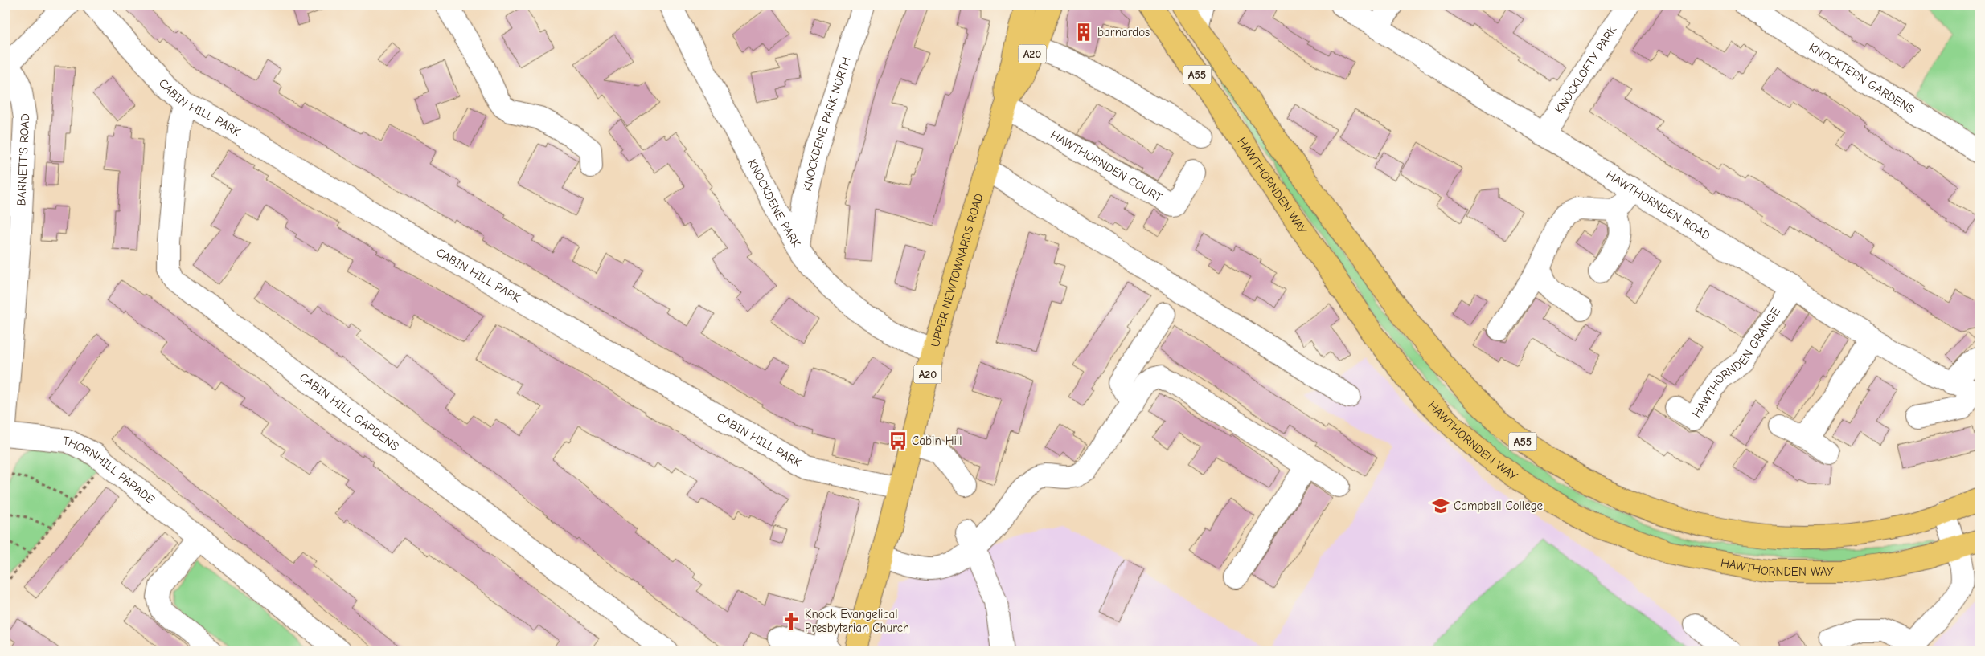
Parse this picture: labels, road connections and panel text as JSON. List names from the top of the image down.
{
  "streets": {
    "highway": [
      "A20",
      "A55",
      "HAWTHORNDEN WAY",
      "UPPER NEWTOWNARDS ROAD"
    ],
    "street": [
      "KNOCKLOFTY PARK",
      "KNOCKTERN GARDENS",
      "CABIN HILL PARK",
      "KNOCKDENE PARK NORTH",
      "BARNETT'S ROAD",
      "HAWTHORNDEN COURT",
      "KNOCKDENE PARK",
      "HAWTHORNDEN ROAD",
      "HAWTHORNDEN GRANGE",
      "CABIN HILL GARDENS",
      "THORNHILL PARADE"
    ]
  },
  "crossings": [
    ["KNOCKLOFTY PARK", "HAWTHORNDEN ROAD"],
    ["CABIN HILL PARK", "UPPER NEWTOWNARDS ROAD"],
    ["CABIN HILL PARK", "CABIN HILL GARDENS"],
    ["KNOCKDENE PARK NORTH", "KNOCKDENE PARK"],
    ["HAWTHORNDEN COURT", "UPPER NEWTOWNARDS ROAD"],
    ["KNOCKDENE PARK", "UPPER NEWTOWNARDS ROAD"],
    ["HAWTHORNDEN ROAD", "HAWTHORNDEN GRANGE"]
  ],
  "places": {
    "building": ["barnardos"],
    "bus stop": ["Cabin Hill"],
    "school or university": ["Campbell College"],
    "church": ["Knock Evangelical Presbyterian Church"]
  }
}
